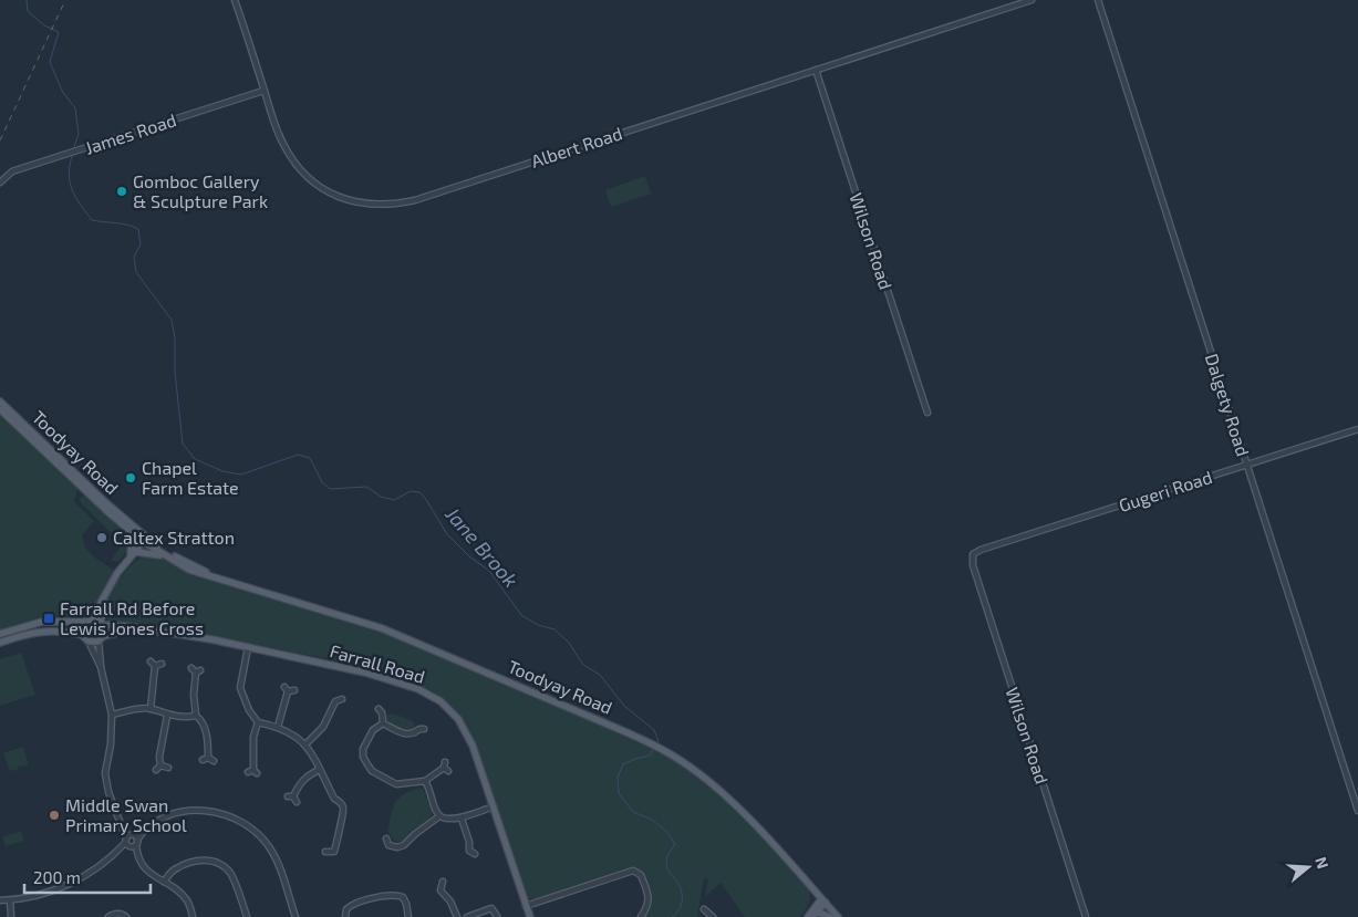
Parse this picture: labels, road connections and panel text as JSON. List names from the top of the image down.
{
  "streets": {
    "main road": ["Toodyay Road", "Farrall Road"],
    "street": [
      "James Road",
      "Albert Road",
      "Wilson Road",
      "Dalgety Road",
      "Gugeri Road"
    ]
  },
  "crossings": [
    ["James Road", "Albert Road"],
    ["Albert Road", "Wilson Road"],
    ["Wilson Road", "Gugeri Road"],
    ["Dalgety Road", "Gugeri Road"]
  ],
  "water": ["Jane Brook"],
  "places": {
    "other": [
      "Gomboc Gallery & Sculpture Park",
      "Chapel Farm Estate",
      "Caltex Stratton",
      "Middle Swan Primary School"
    ],
    "transit": ["Farrall Rd Before Lewis Jones Cross"]
  },
  "scale_bar": "200 m",
  "north": "right"
}
